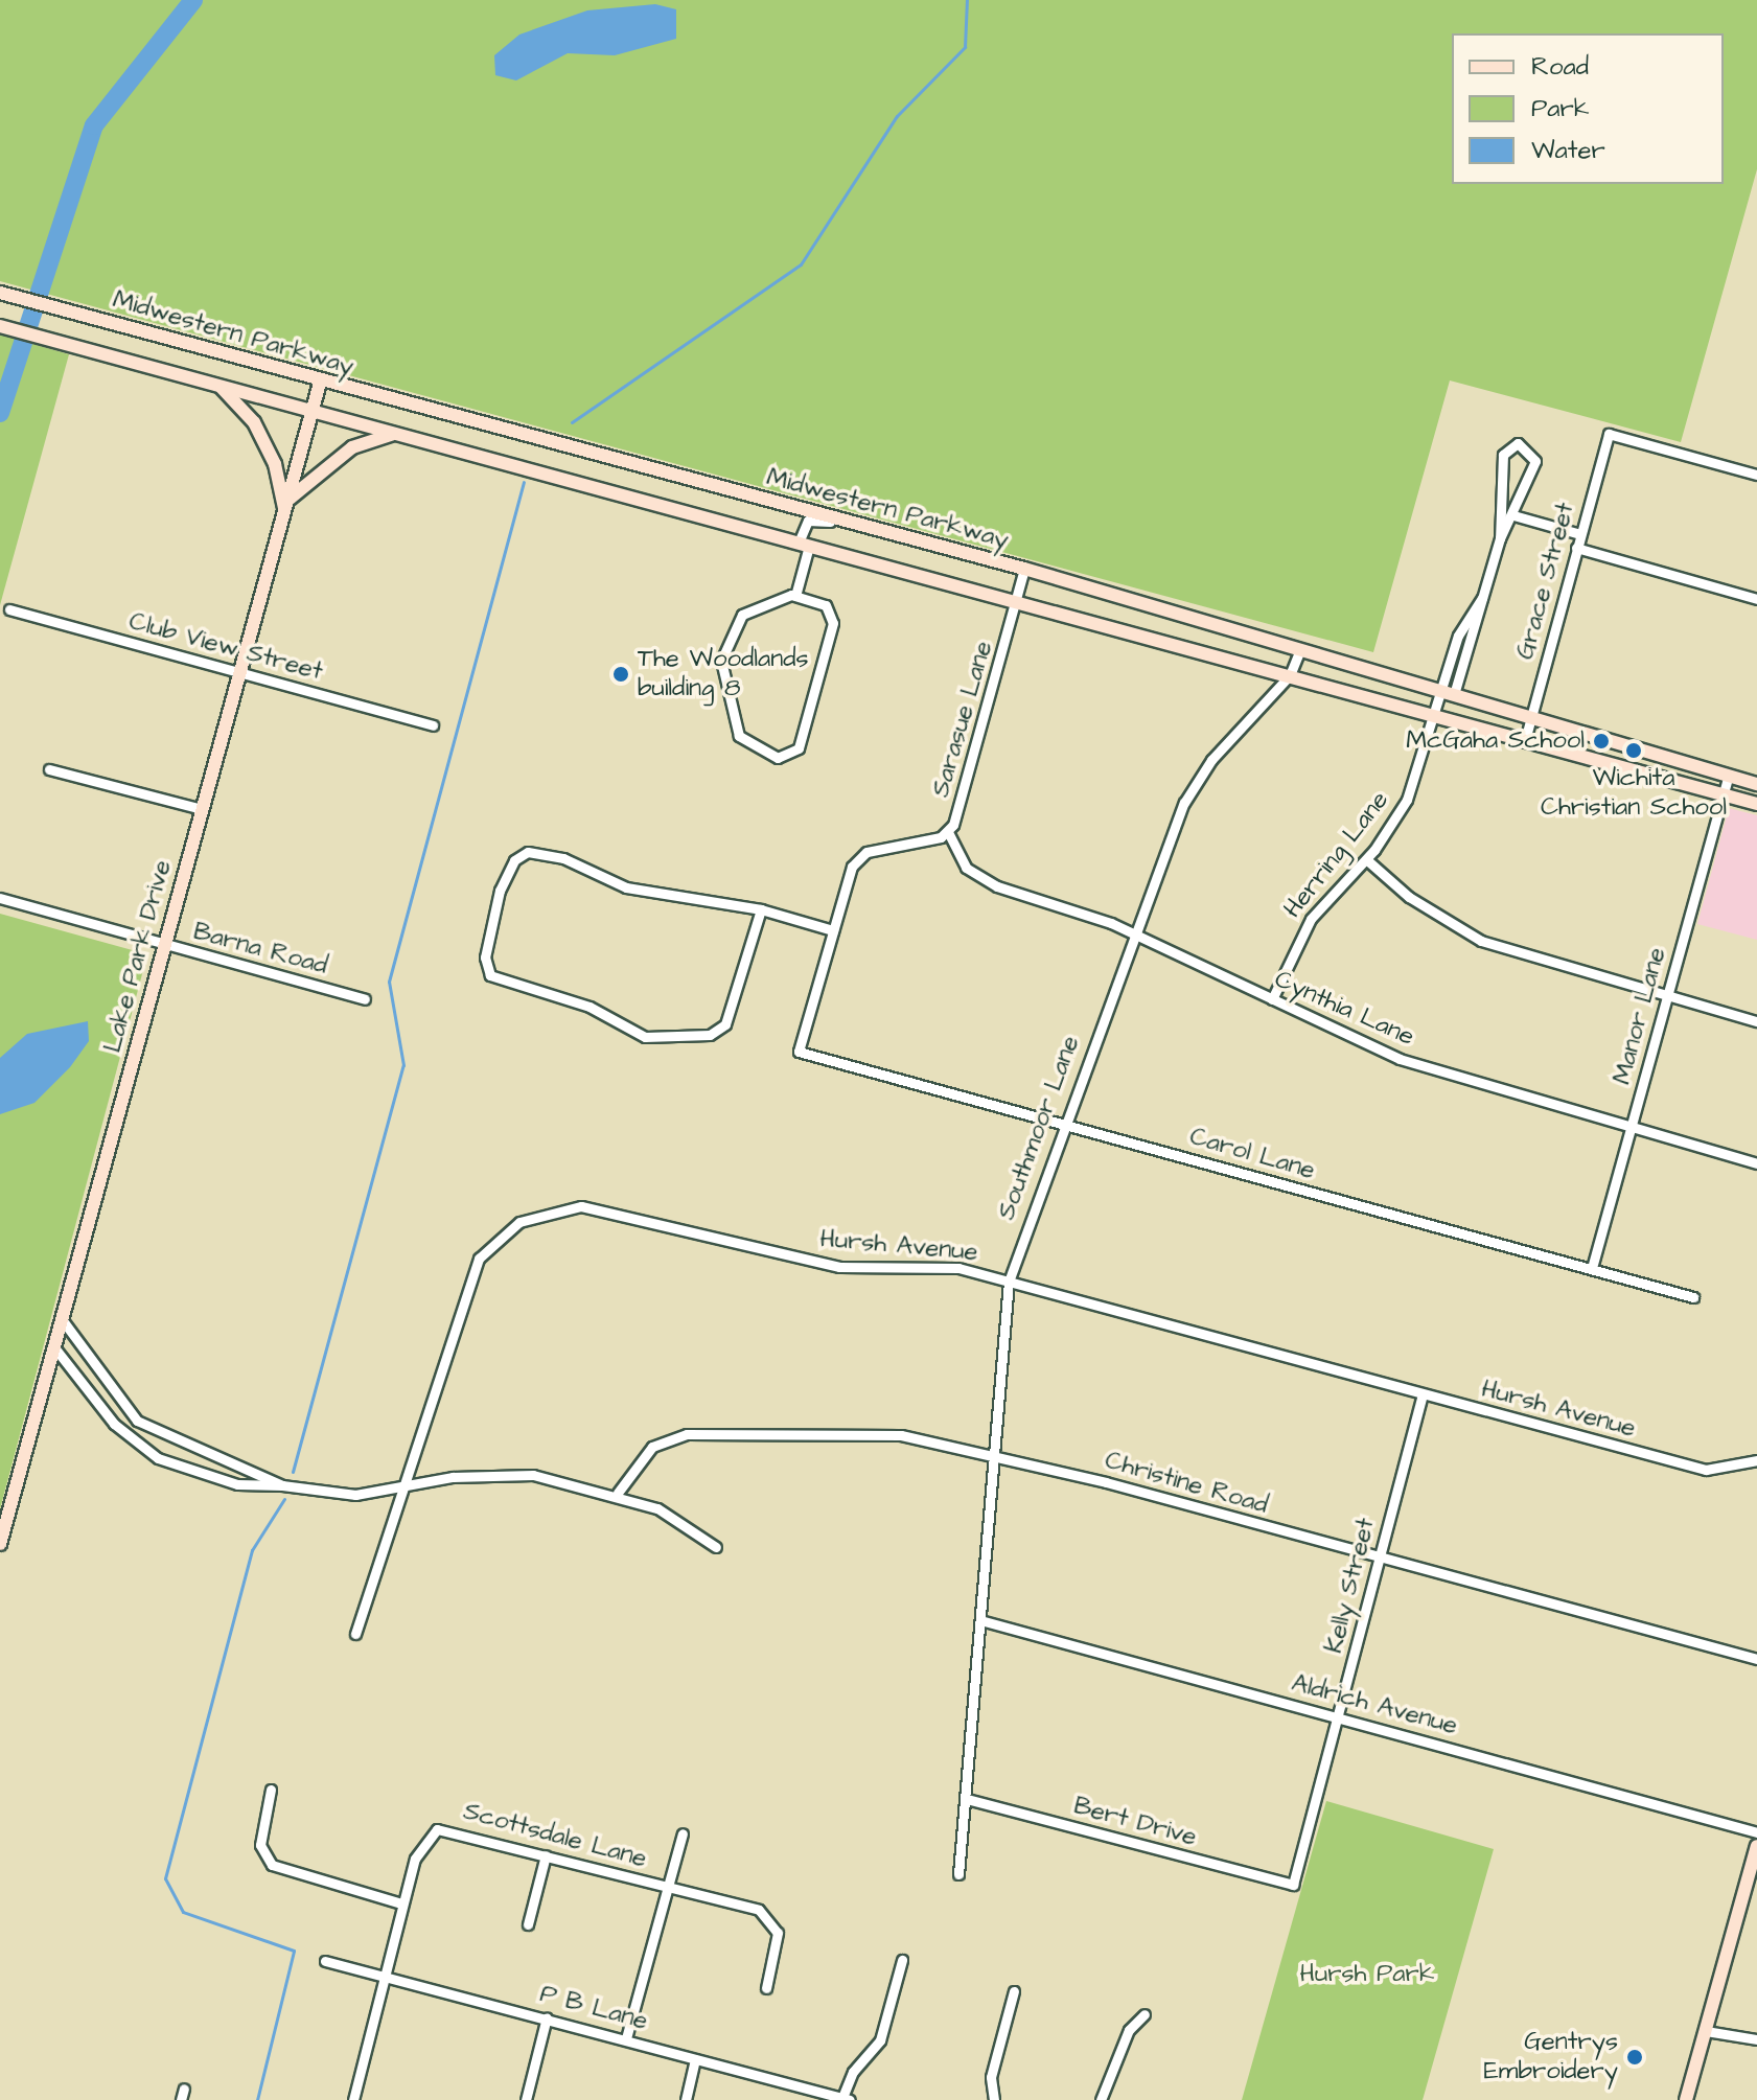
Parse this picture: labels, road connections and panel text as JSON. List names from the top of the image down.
{
  "streets": {
    "main road": ["Midwestern Parkway", "Lake Park Drive"],
    "street": [
      "Grace Street",
      "Club View Street",
      "Sarasue Lane",
      "Herring Lane",
      "Barna Road",
      "Cynthia Lane",
      "Manor Lane",
      "Southmoor Lane",
      "Carol Lane",
      "Hursh Avenue",
      "Christine Road",
      "Kelly Street",
      "Aldrich Avenue",
      "Bert Drive",
      "Scottsdale Lane",
      "P B Lane"
    ]
  },
  "crossings": [
    ["Midwestern Parkway", "Grace Street"],
    ["Midwestern Parkway", "Sarasue Lane"],
    ["Midwestern Parkway", "Herring Lane"],
    ["Midwestern Parkway", "Lake Park Drive"],
    ["Midwestern Parkway", "Manor Lane"],
    ["Midwestern Parkway", "Southmoor Lane"],
    ["Club View Street", "Lake Park Drive"],
    ["Sarasue Lane", "Cynthia Lane"],
    ["Sarasue Lane", "Carol Lane"],
    ["Herring Lane", "Cynthia Lane"],
    ["Barna Road", "Lake Park Drive"],
    ["Cynthia Lane", "Manor Lane"],
    ["Cynthia Lane", "Southmoor Lane"],
    ["Manor Lane", "Carol Lane"],
    ["Southmoor Lane", "Carol Lane"],
    ["Southmoor Lane", "Hursh Avenue"],
    ["Southmoor Lane", "Christine Road"],
    ["Southmoor Lane", "Aldrich Avenue"],
    ["Southmoor Lane", "Bert Drive"],
    ["Hursh Avenue", "Kelly Street"],
    ["Christine Road", "Kelly Street"],
    ["Kelly Street", "Aldrich Avenue"],
    ["Kelly Street", "Bert Drive"],
    ["Scottsdale Lane", "P B Lane"]
  ],
  "parks": ["Hursh Park"],
  "places": [
    "The Woodlands building 8",
    "McGaha School",
    "Wichita Christian School",
    "Gentrys Embroidery"
  ],
  "legend": ["Road", "Park", "Water"]
}
